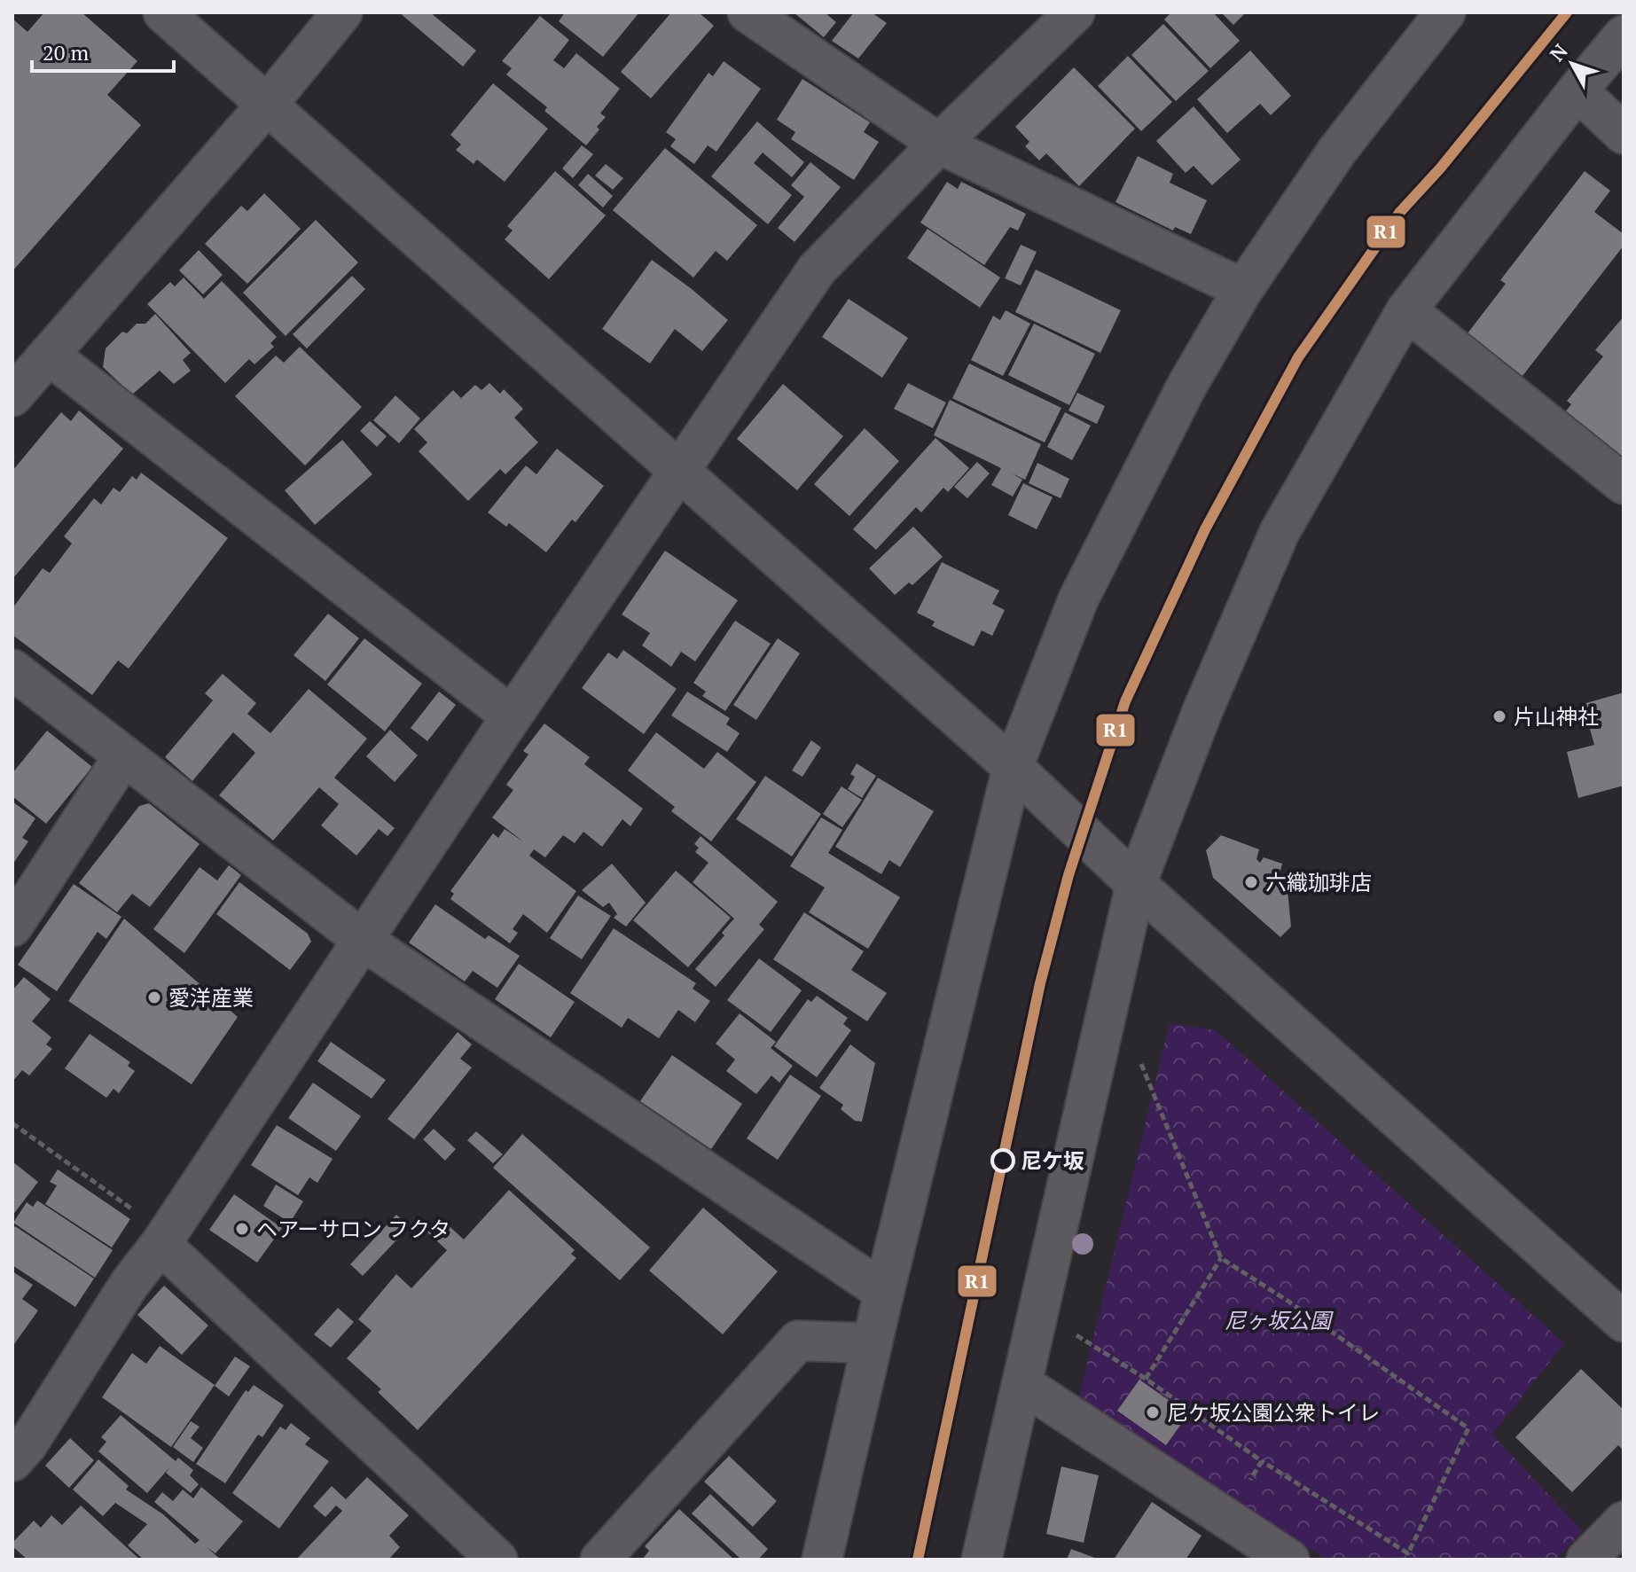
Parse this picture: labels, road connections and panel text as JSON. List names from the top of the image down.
{
  "parks": ["尼ヶ坂公園"],
  "places": [
    "片山神社",
    "六織珈琲店",
    "愛洋産業",
    "尼ケ坂",
    "ヘアーサロン フクタ",
    "尼ケ坂公園公衆トイレ"
  ],
  "lines": ["transit line R1"],
  "scale_bar": "20 m",
  "north": "top left"
}
